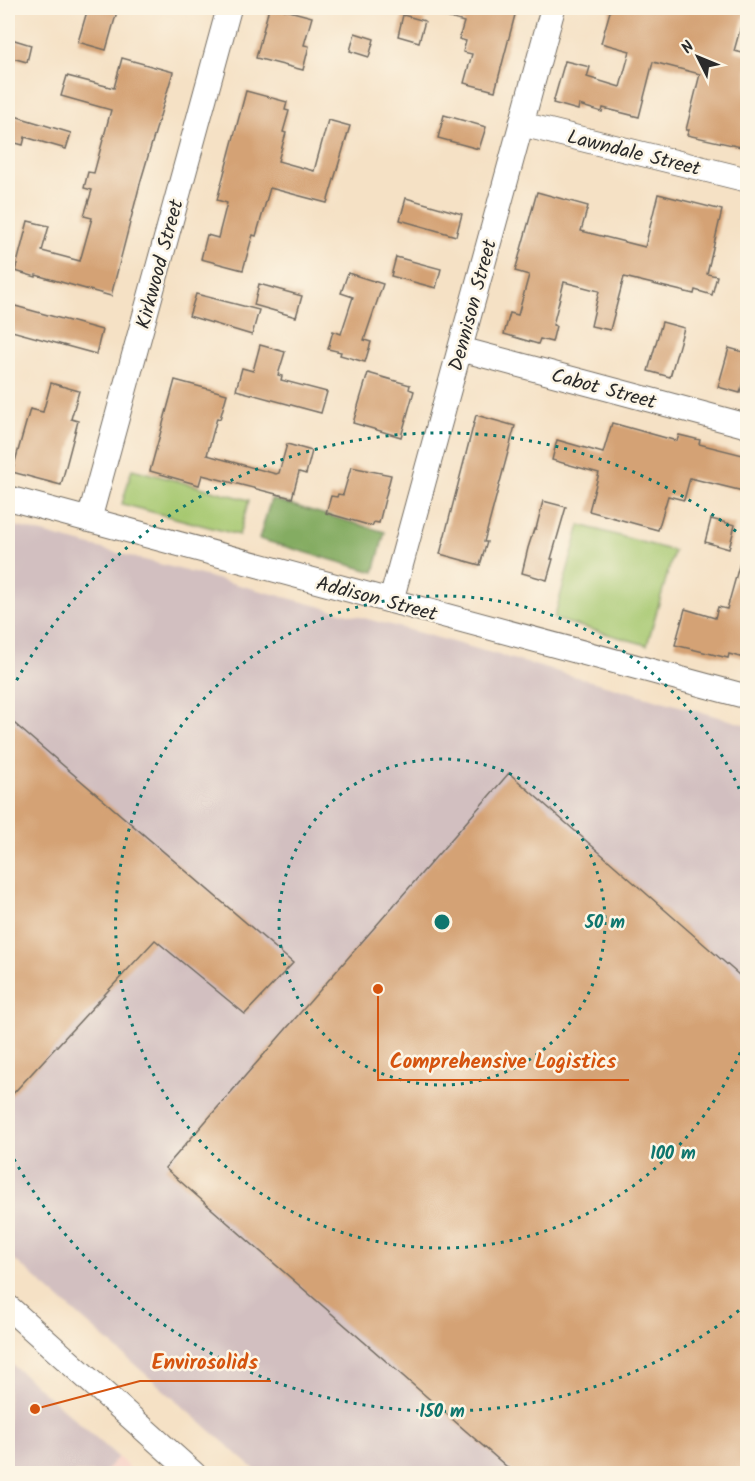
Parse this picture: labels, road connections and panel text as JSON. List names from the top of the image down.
{
  "streets": {
    "street": [
      "Lawndale Street",
      "Kirkwood Street",
      "Dennison Street",
      "Cabot Street",
      "Addison Street"
    ]
  },
  "crossings": [
    ["Lawndale Street", "Dennison Street"],
    ["Kirkwood Street", "Addison Street"],
    ["Dennison Street", "Cabot Street"],
    ["Dennison Street", "Addison Street"]
  ],
  "places": ["Comprehensive Logistics", "Envirosolids"],
  "north": "top left",
  "rings": ["50 m", "100 m", "150 m"]
}
